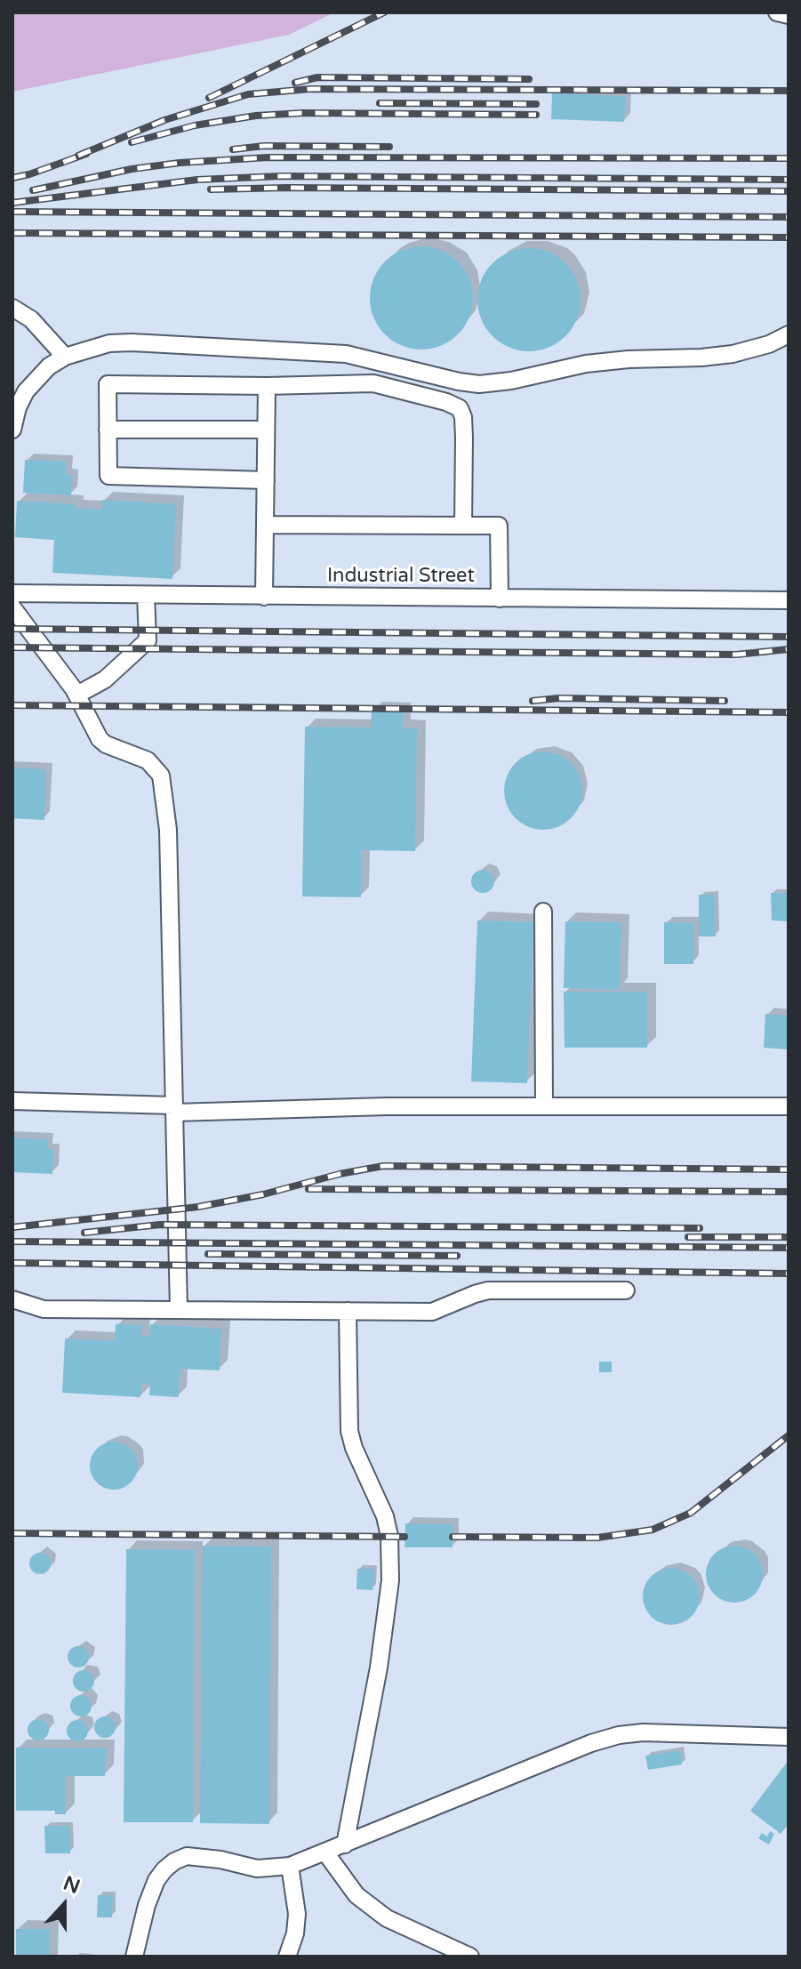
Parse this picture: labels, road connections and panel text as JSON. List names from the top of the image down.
{
  "streets": {
    "street": ["Industrial Street"]
  },
  "north": "top"
}
